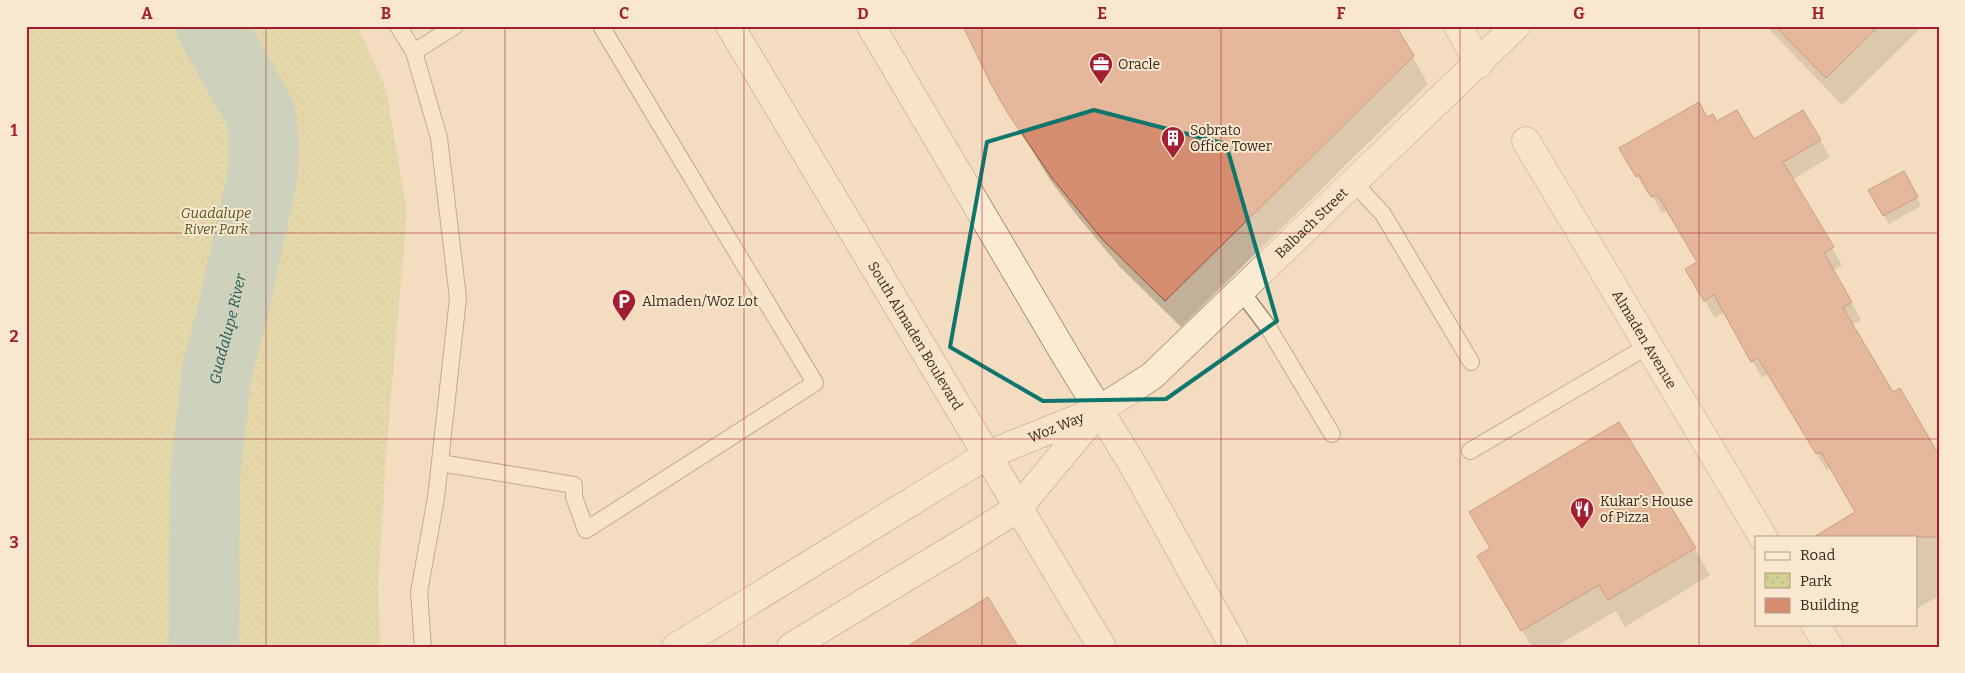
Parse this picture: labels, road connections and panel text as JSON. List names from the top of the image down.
{
  "streets": {
    "street": [
      "Balbach Street",
      "South Almaden Boulevard",
      "Almaden Avenue",
      "Woz Way"
    ]
  },
  "crossings": [
    ["Balbach Street", "Woz Way"],
    ["South Almaden Boulevard", "Woz Way"]
  ],
  "water": ["Guadalupe River"],
  "parks": ["Guadalupe River Park"],
  "places": {
    "office": ["Oracle"],
    "building": ["Sobrato Office Tower"],
    "parking": ["Almaden/Woz Lot"],
    "restaurant": ["Kukar’s House of Pizza"]
  },
  "legend": ["Road", "Park", "Building"],
  "grid": {
    "columns": [
      "A",
      "B",
      "C",
      "D",
      "E",
      "F",
      "G",
      "H"
    ],
    "rows": ["1", "2", "3"]
  }
}
